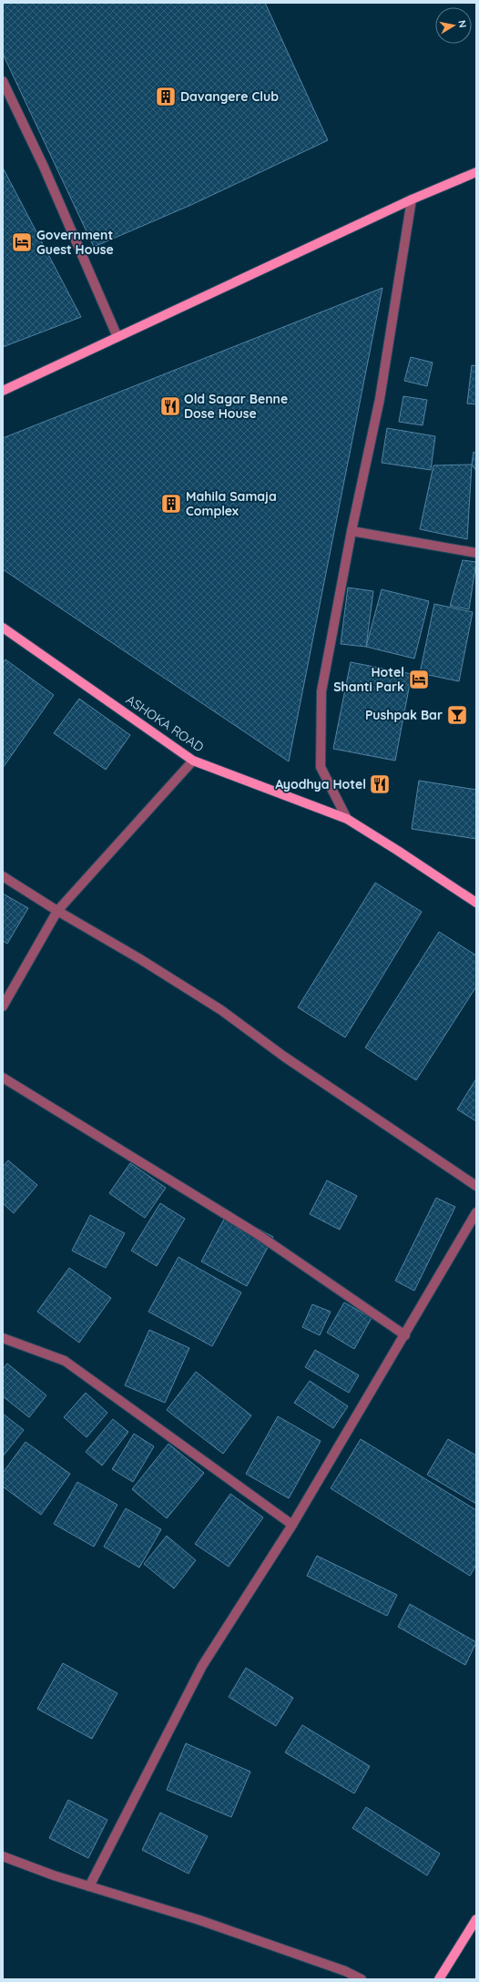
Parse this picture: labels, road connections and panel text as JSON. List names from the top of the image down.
{
  "streets": {
    "main road": ["ASHOKA ROAD"]
  },
  "places": {
    "building": ["Davangere Club", "Mahila Samaja Complex"],
    "hotel": ["Government Guest House", "Hotel Shanti Park"],
    "restaurant": ["Old Sagar Benne Dose House", "Ayodhya Hotel"],
    "bar": ["Pushpak Bar"]
  },
  "north": "right"
}
